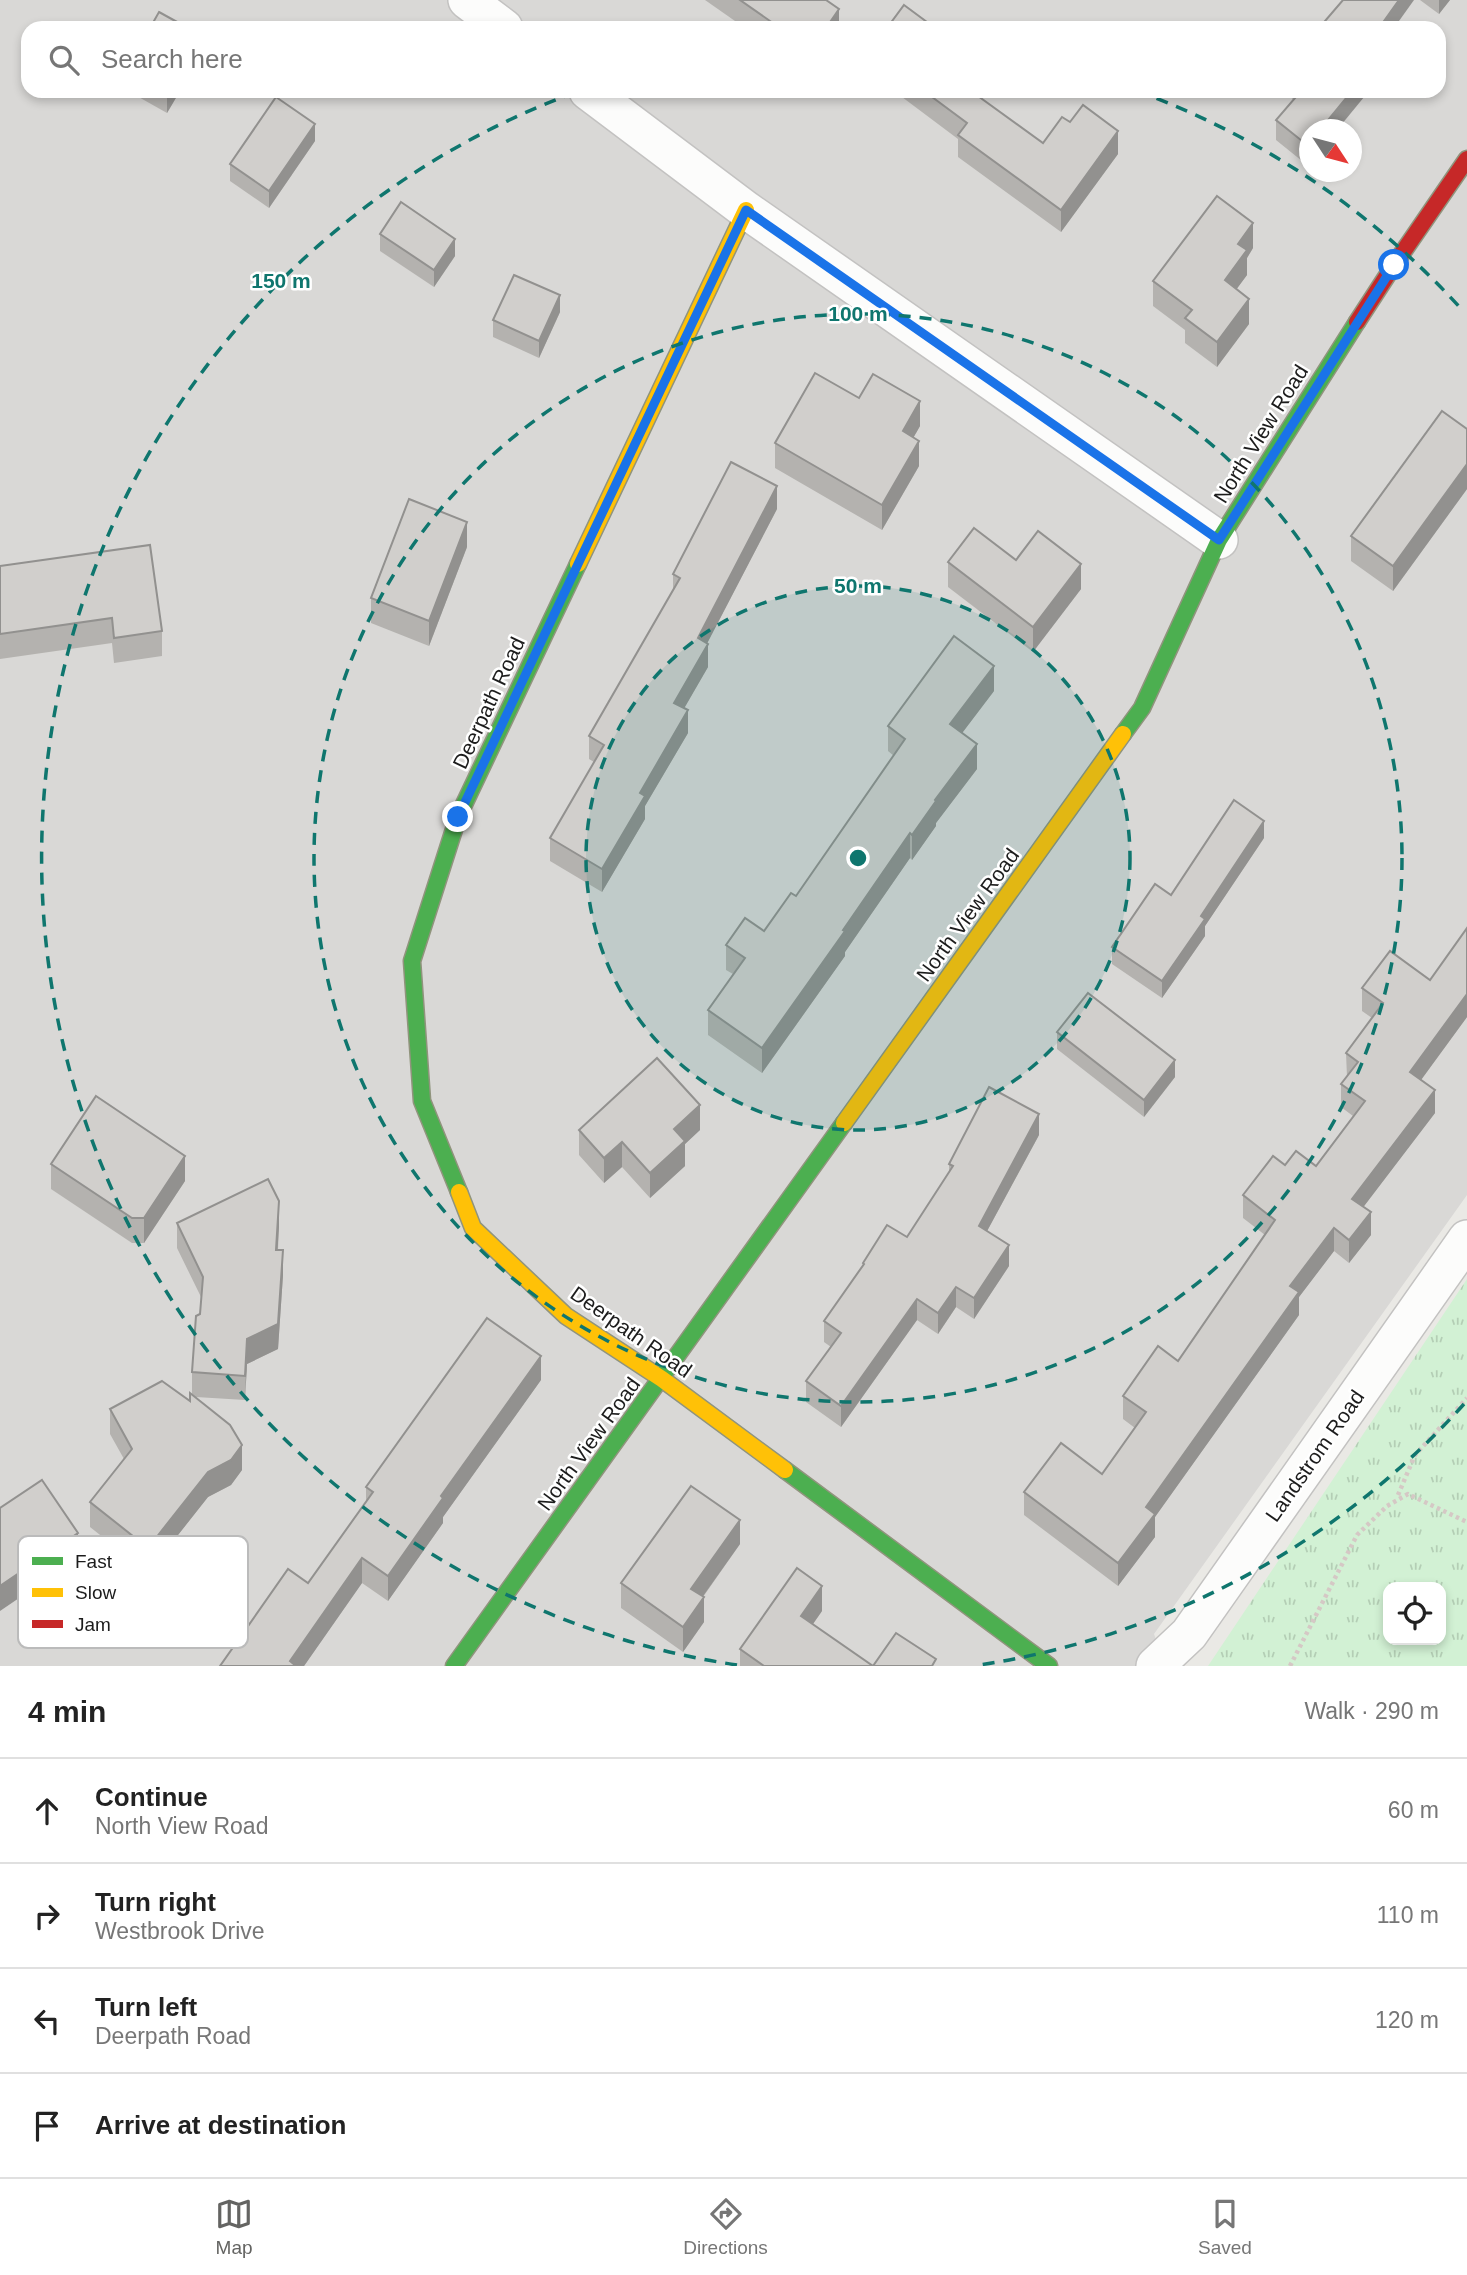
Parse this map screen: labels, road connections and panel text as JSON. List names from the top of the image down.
{
  "streets": {
    "street": ["North View Road", "Deerpath Road", "Landstrom Road"]
  },
  "crossings": [
    ["North View Road", "Deerpath Road"]
  ],
  "legend": ["Fast", "Slow", "Jam"],
  "north": "bottom right",
  "page": {
    "search": "Search here",
    "heading": ["4 min", "Walk · 290 m"],
    "list": [
      ["Continue", "North View Road", "60 m"],
      ["Turn right", "Westbrook Drive", "110 m"],
      ["Turn left", "Deerpath Road", "120 m"],
      "Arrive at destination"
    ],
    "nav": ["Map", "Directions", "Saved"]
  },
  "rings": ["150 m", "100 m", "50 m"]
}
